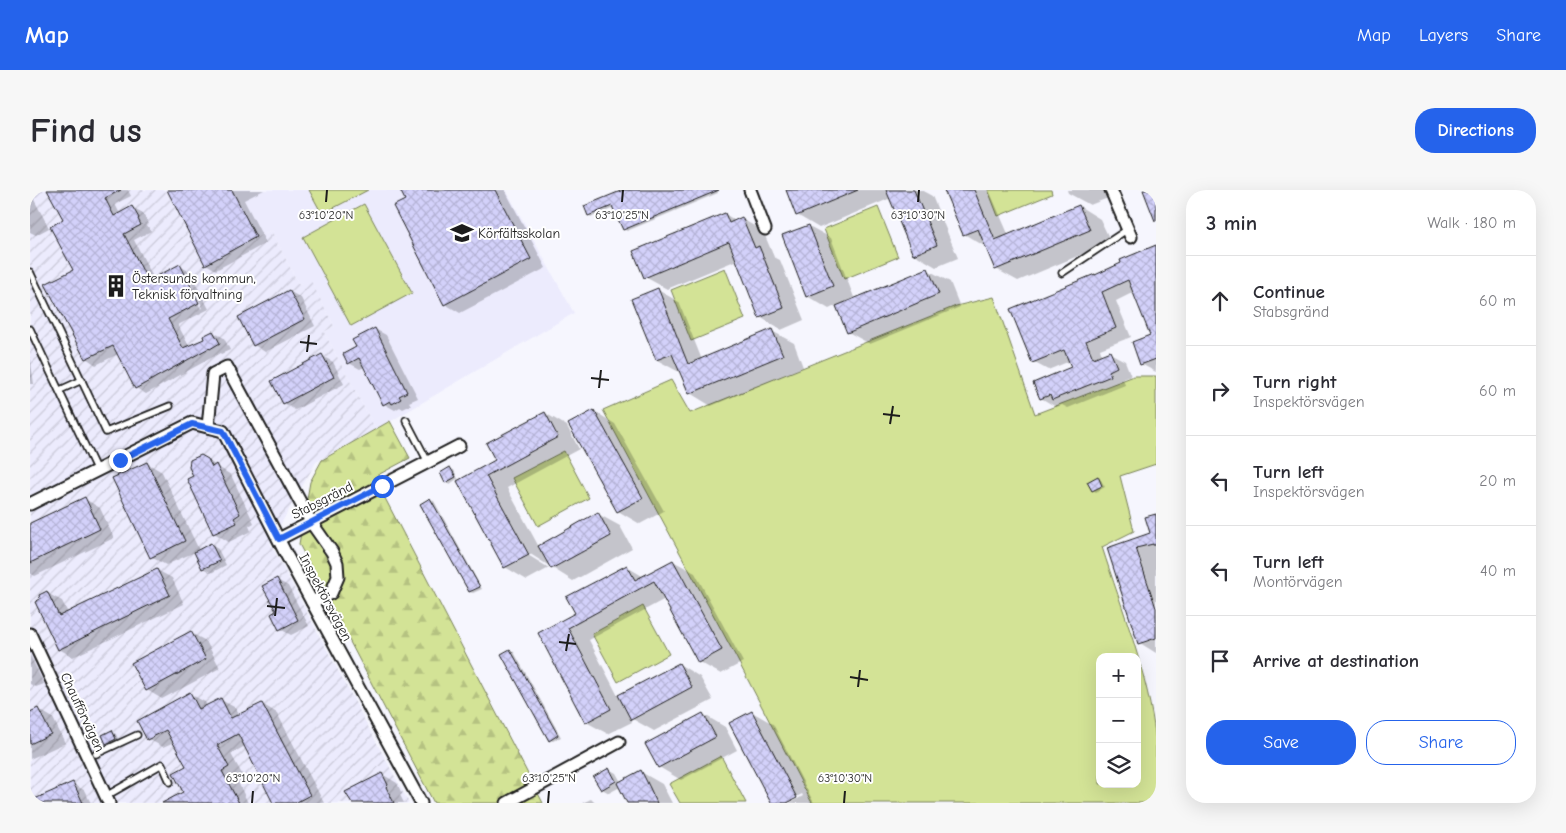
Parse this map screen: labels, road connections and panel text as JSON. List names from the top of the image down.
{
  "streets": {
    "street": ["Stabsgränd", "Inspektörsvägen", "Chaufförvägen"]
  },
  "crossings": [
    ["Stabsgränd", "Inspektörsvägen"]
  ],
  "places": {
    "school or university": ["Körfältsskolan"],
    "building": ["Östersunds kommun, Teknisk förvaltning"]
  },
  "page": {
    "header": "Map",
    "nav": ["Map", "Layers", "Share"],
    "buttons": [
      "Directions",
      ["Save", "Share"]
    ],
    "title": "Find us",
    "heading": ["3 min", "Walk · 180 m"],
    "list": [
      ["Continue", "Stabsgränd", "60 m"],
      ["Turn right", "Inspektörsvägen", "60 m"],
      ["Turn left", "Inspektörsvägen", "20 m"],
      ["Turn left", "Montörvägen", "40 m"],
      "Arrive at destination"
    ],
    "map_buttons": ["+", "−"]
  },
  "coordinates": ["63°10'20\"N", "63°10'25\"N", "63°10'30\"N"]
}
